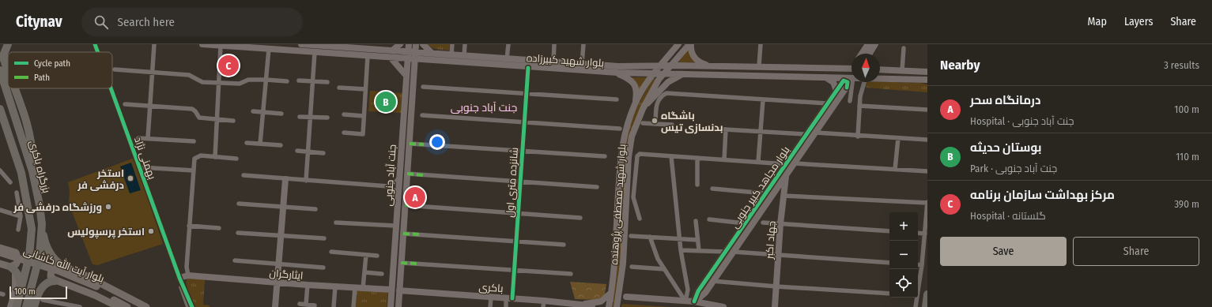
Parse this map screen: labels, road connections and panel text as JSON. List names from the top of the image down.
{
  "streets": {
    "highway": ["بزرگراه باکری"],
    "main road": [
      "بلوار شهید کبیرزاده",
      "جنت آباد جنوبی",
      "بلوار مجاهد کبیر جنوبی",
      "بلوار شهید مصطفی پژوهنده",
      "جهاد اکبر",
      "بلوار آیت الله کاشانی",
      "ایثارگران",
      "باکری"
    ],
    "street": ["بهمنی نژاد", "شانزده متری اول"]
  },
  "crossings": [
    ["بلوار شهید کبیرزاده", "جنت آباد جنوبی"],
    ["بلوار شهید کبیرزاده", "شانزده متری اول"],
    ["بلوار شهید کبیرزاده", "بلوار شهید مصطفی پژوهنده"],
    ["بهمنی نژاد", "ایثارگران"],
    ["جنت آباد جنوبی", "ایثارگران"],
    ["جنت آباد جنوبی", "باکری"],
    ["شانزده متری اول", "باکری"],
    ["بلوار مجاهد کبیر جنوبی", "جهاد اکبر"],
    ["بلوار شهید مصطفی پژوهنده", "باکری"]
  ],
  "districts": ["جنت‌ آباد جنوبی"],
  "places": [
    "باشگاه بدنسازی تیس",
    "استخر درفشی فر",
    "ورزشگاه درفشی فر",
    "استخر پرسپولیس"
  ],
  "legend": ["Cycle path", "Path"],
  "scale_bar": "100 m",
  "north": "top",
  "page": {
    "header": "Citynav",
    "search": "Search here",
    "nav": ["Map", "Layers", "Share"],
    "heading": ["Nearby", "3 results"],
    "pins": ["C", "B", "A"],
    "list": [
      {
        "mark": "A",
        "name": "درمانگاه سحر",
        "note": "Hospital · جنت آباد جنوبی",
        "value": "100 m"
      },
      {
        "mark": "B",
        "name": "بوستان حدیثه",
        "note": "Park · جنت آباد جنوبی",
        "value": "110 m"
      },
      {
        "mark": "C",
        "name": "مرکز بهداشت سازمان برنامه",
        "note": "Hospital · گلستانه",
        "value": "390 m"
      }
    ],
    "map_buttons": ["+", "−"],
    "buttons": ["Save", "Share"],
    "scale": "100 m"
  }
}
